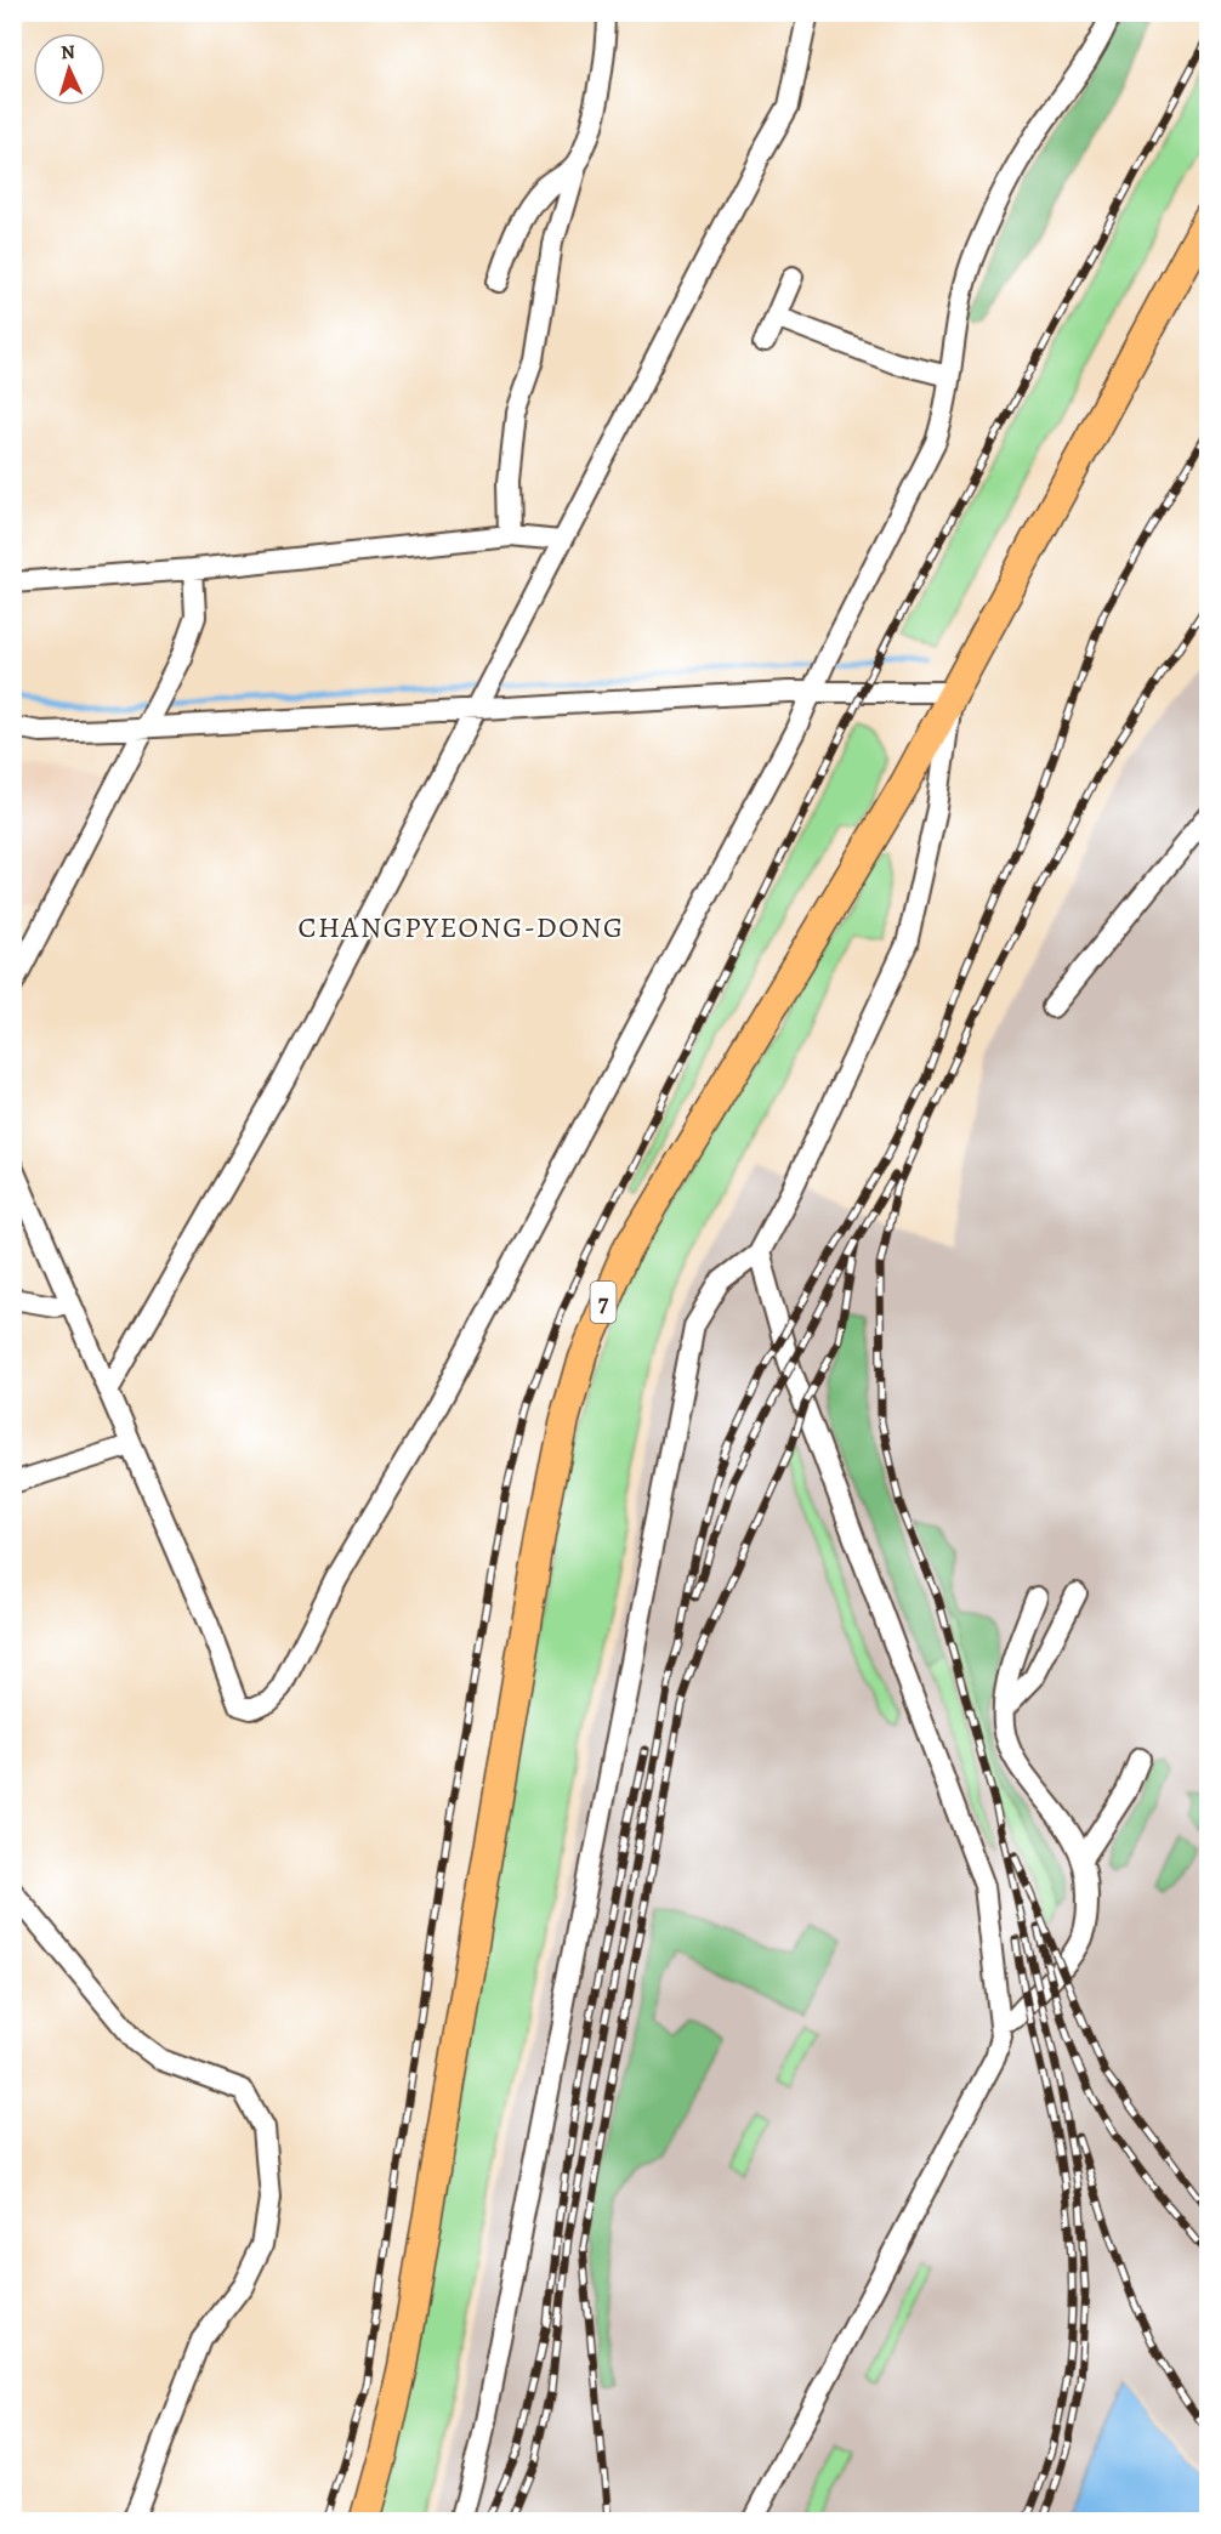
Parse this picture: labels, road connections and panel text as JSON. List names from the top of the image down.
{
  "streets": {
    "highway": ["7"]
  },
  "districts": ["CHANGPYEONG-DONG"],
  "north": "top"
}
